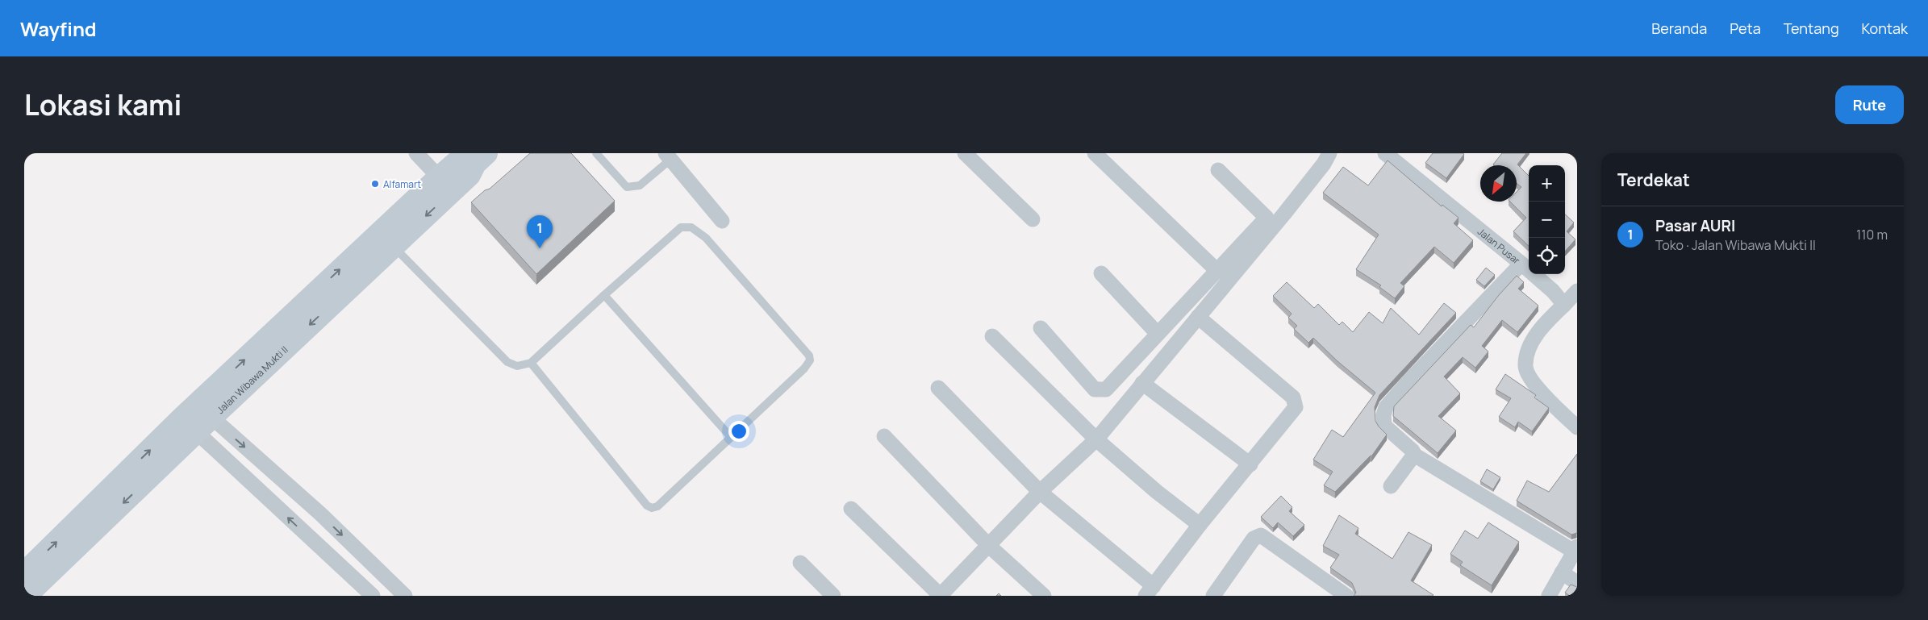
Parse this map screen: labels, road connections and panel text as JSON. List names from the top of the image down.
{
  "streets": {
    "main road": ["Jalan Wibawa Mukti II"],
    "street": ["Jalan Pusar"]
  },
  "places": ["Alfamart"],
  "north": "bottom left",
  "page": {
    "header": "Wayfind",
    "nav": [
      "Beranda",
      "Peta",
      "Tentang",
      "Kontak"
    ],
    "title": "Lokasi kami",
    "buttons": "Rute",
    "heading": "Terdekat",
    "map_buttons": ["+", "−"],
    "list": [
      {
        "mark": "1",
        "name": "Pasar AURI",
        "note": "Toko · Jalan Wibawa Mukti II",
        "value": "110 m"
      }
    ],
    "pins": "1"
  }
}
